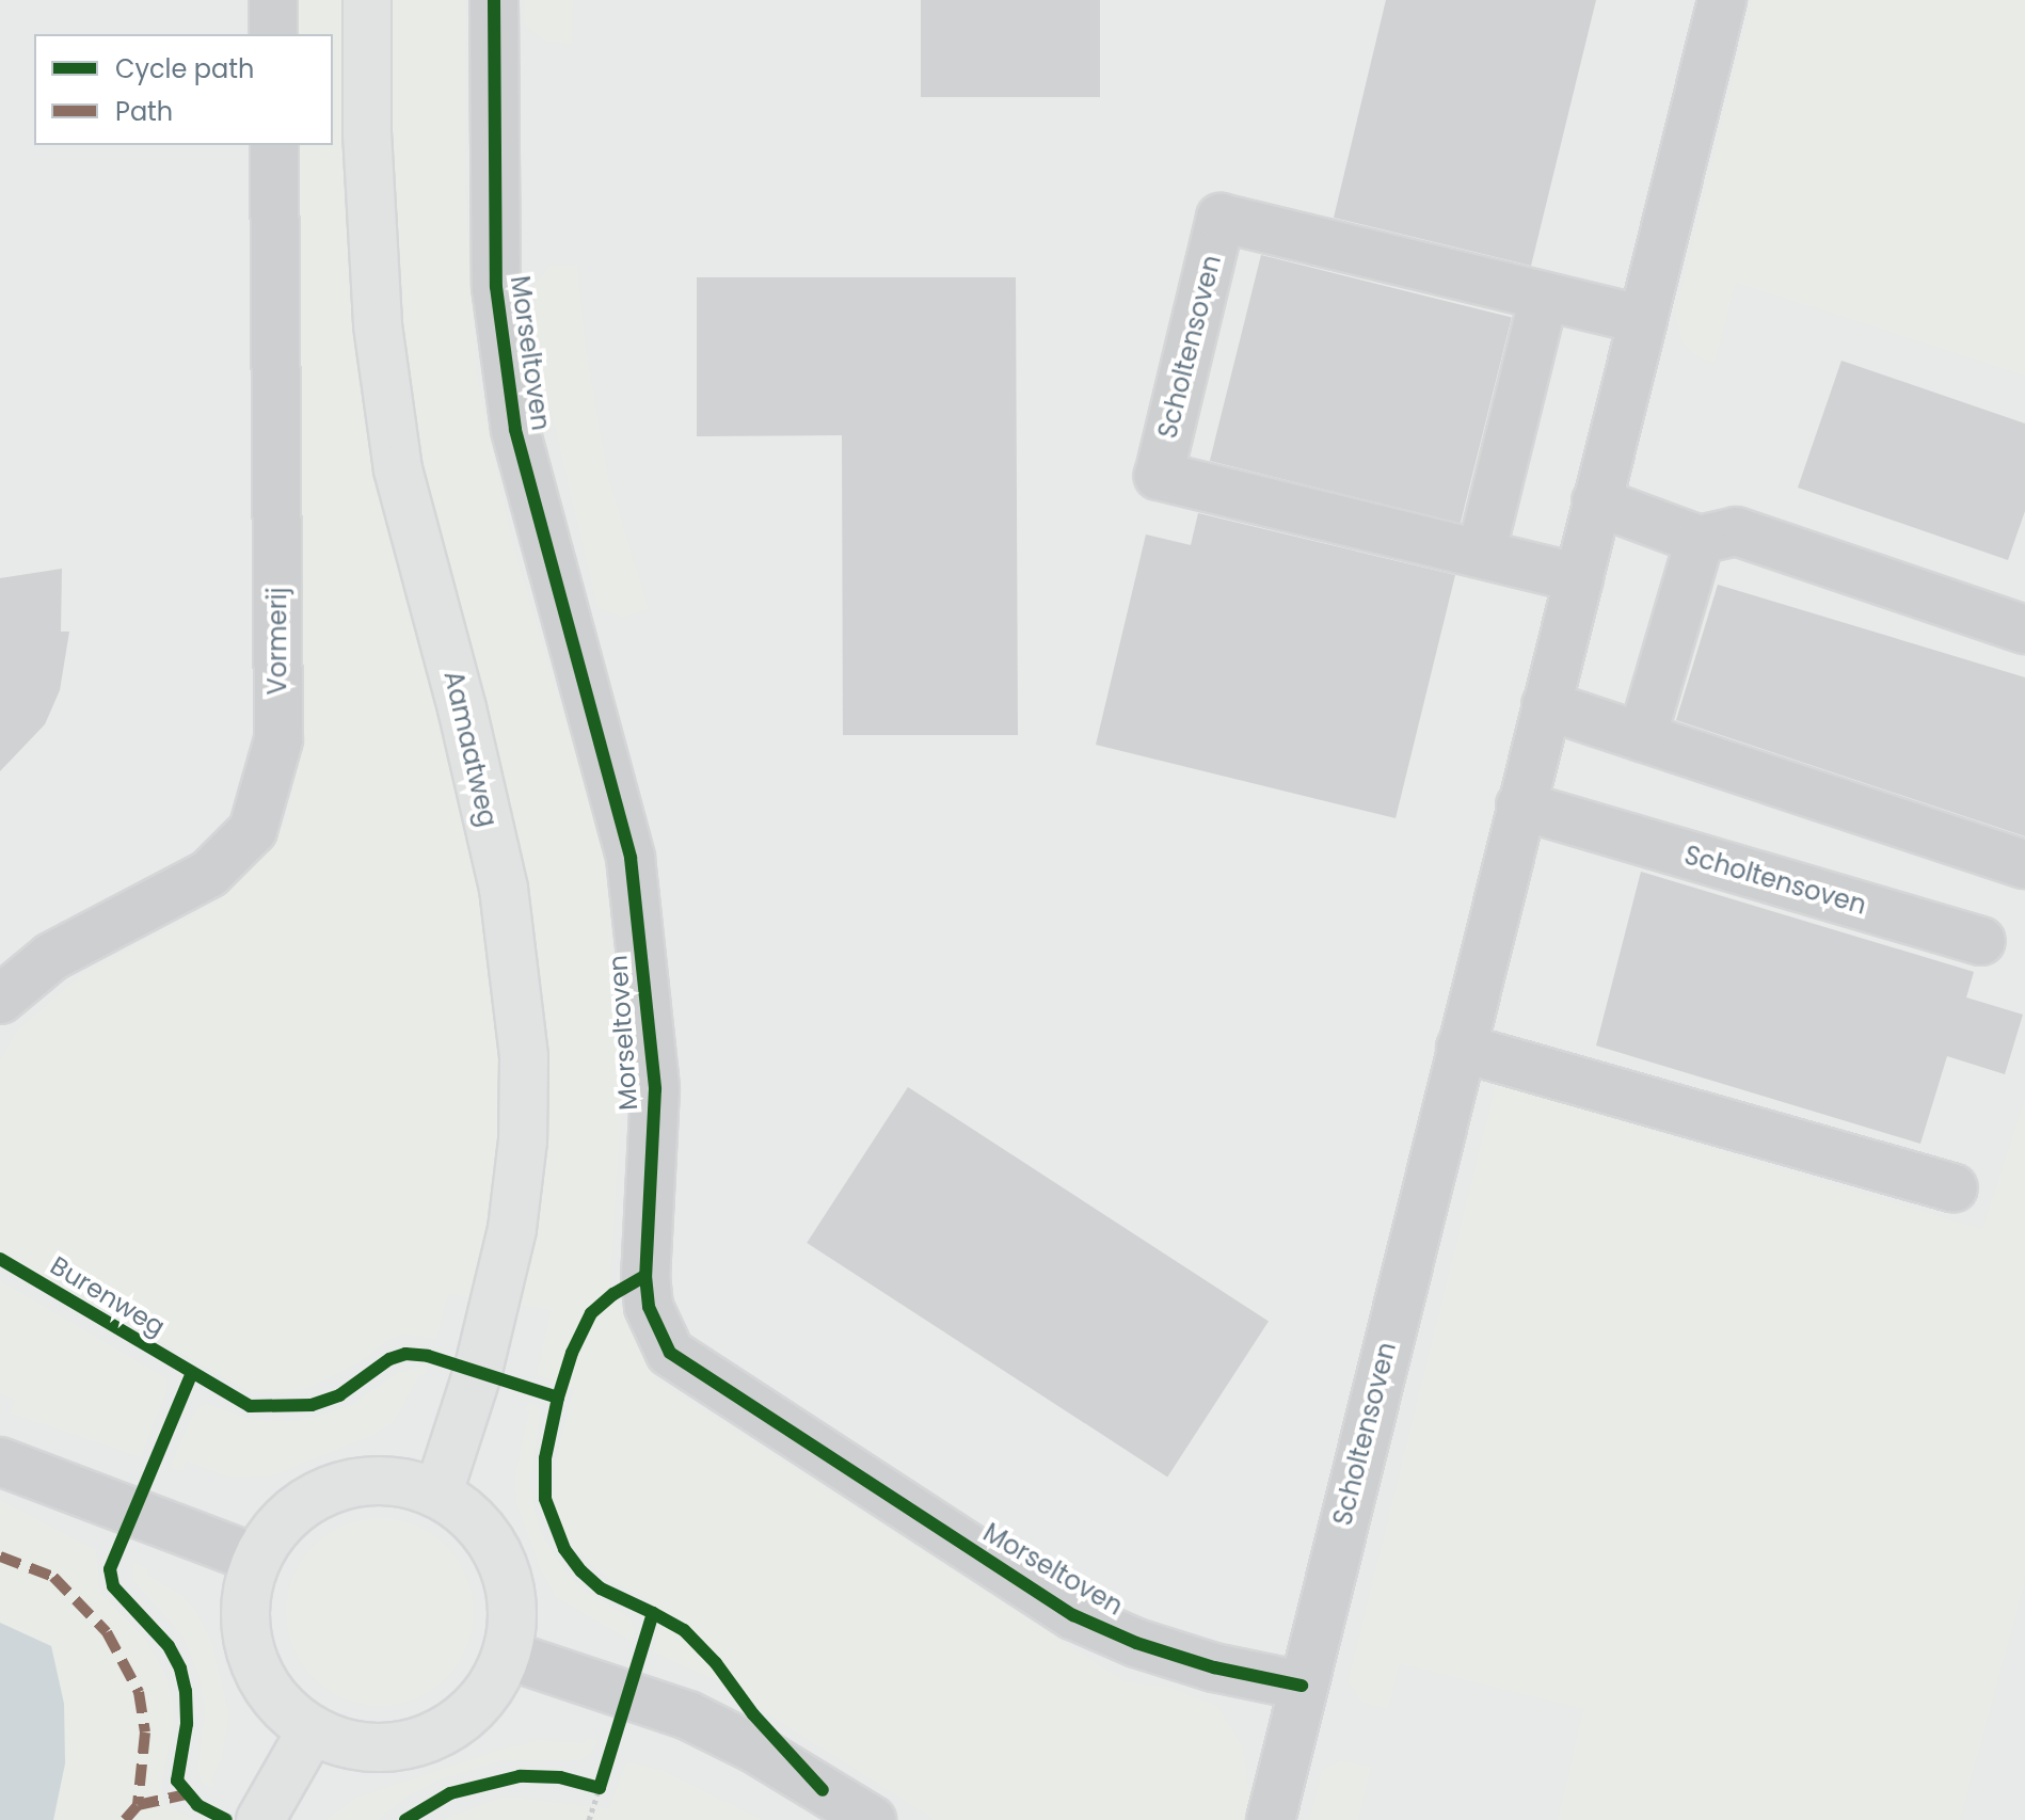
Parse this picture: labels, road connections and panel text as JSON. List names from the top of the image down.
{
  "streets": {
    "main road": ["Aamaatweg"],
    "street": ["Scholtensoven", "Morseltoven", "Vormerij"],
    "cycle path": ["Burenweg"]
  },
  "crossings": [
    ["Scholtensoven", "Morseltoven"]
  ],
  "legend": ["Cycle path", "Path"]
}
